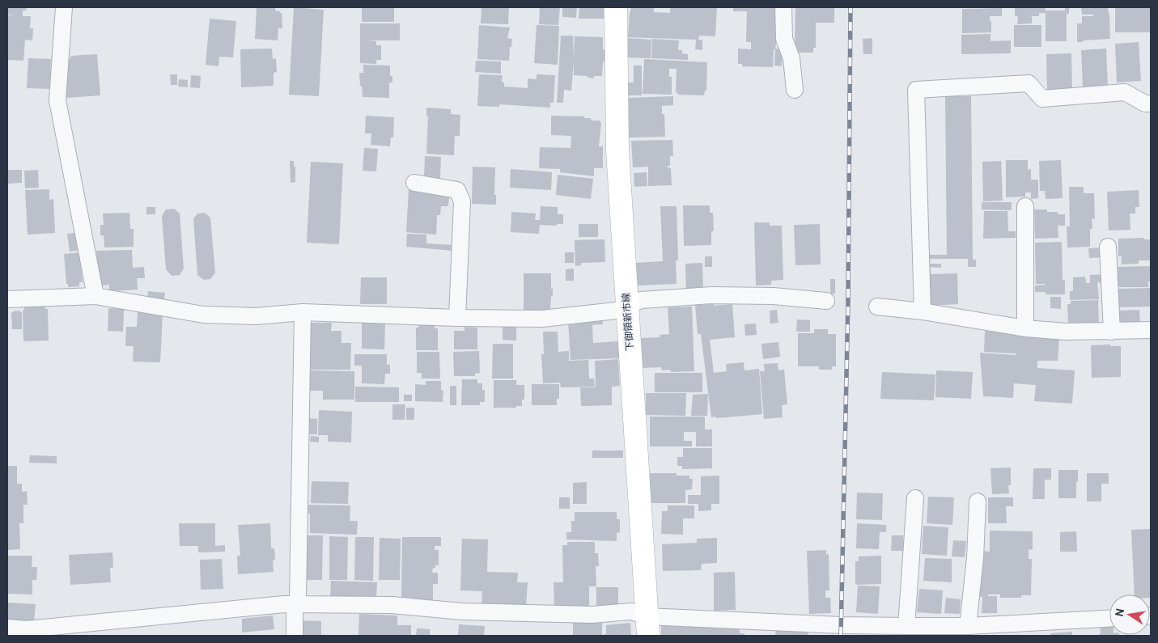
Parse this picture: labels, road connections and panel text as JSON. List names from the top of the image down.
{
  "streets": {
    "main road": ["下御領新市線"]
  },
  "north": "left"
}
